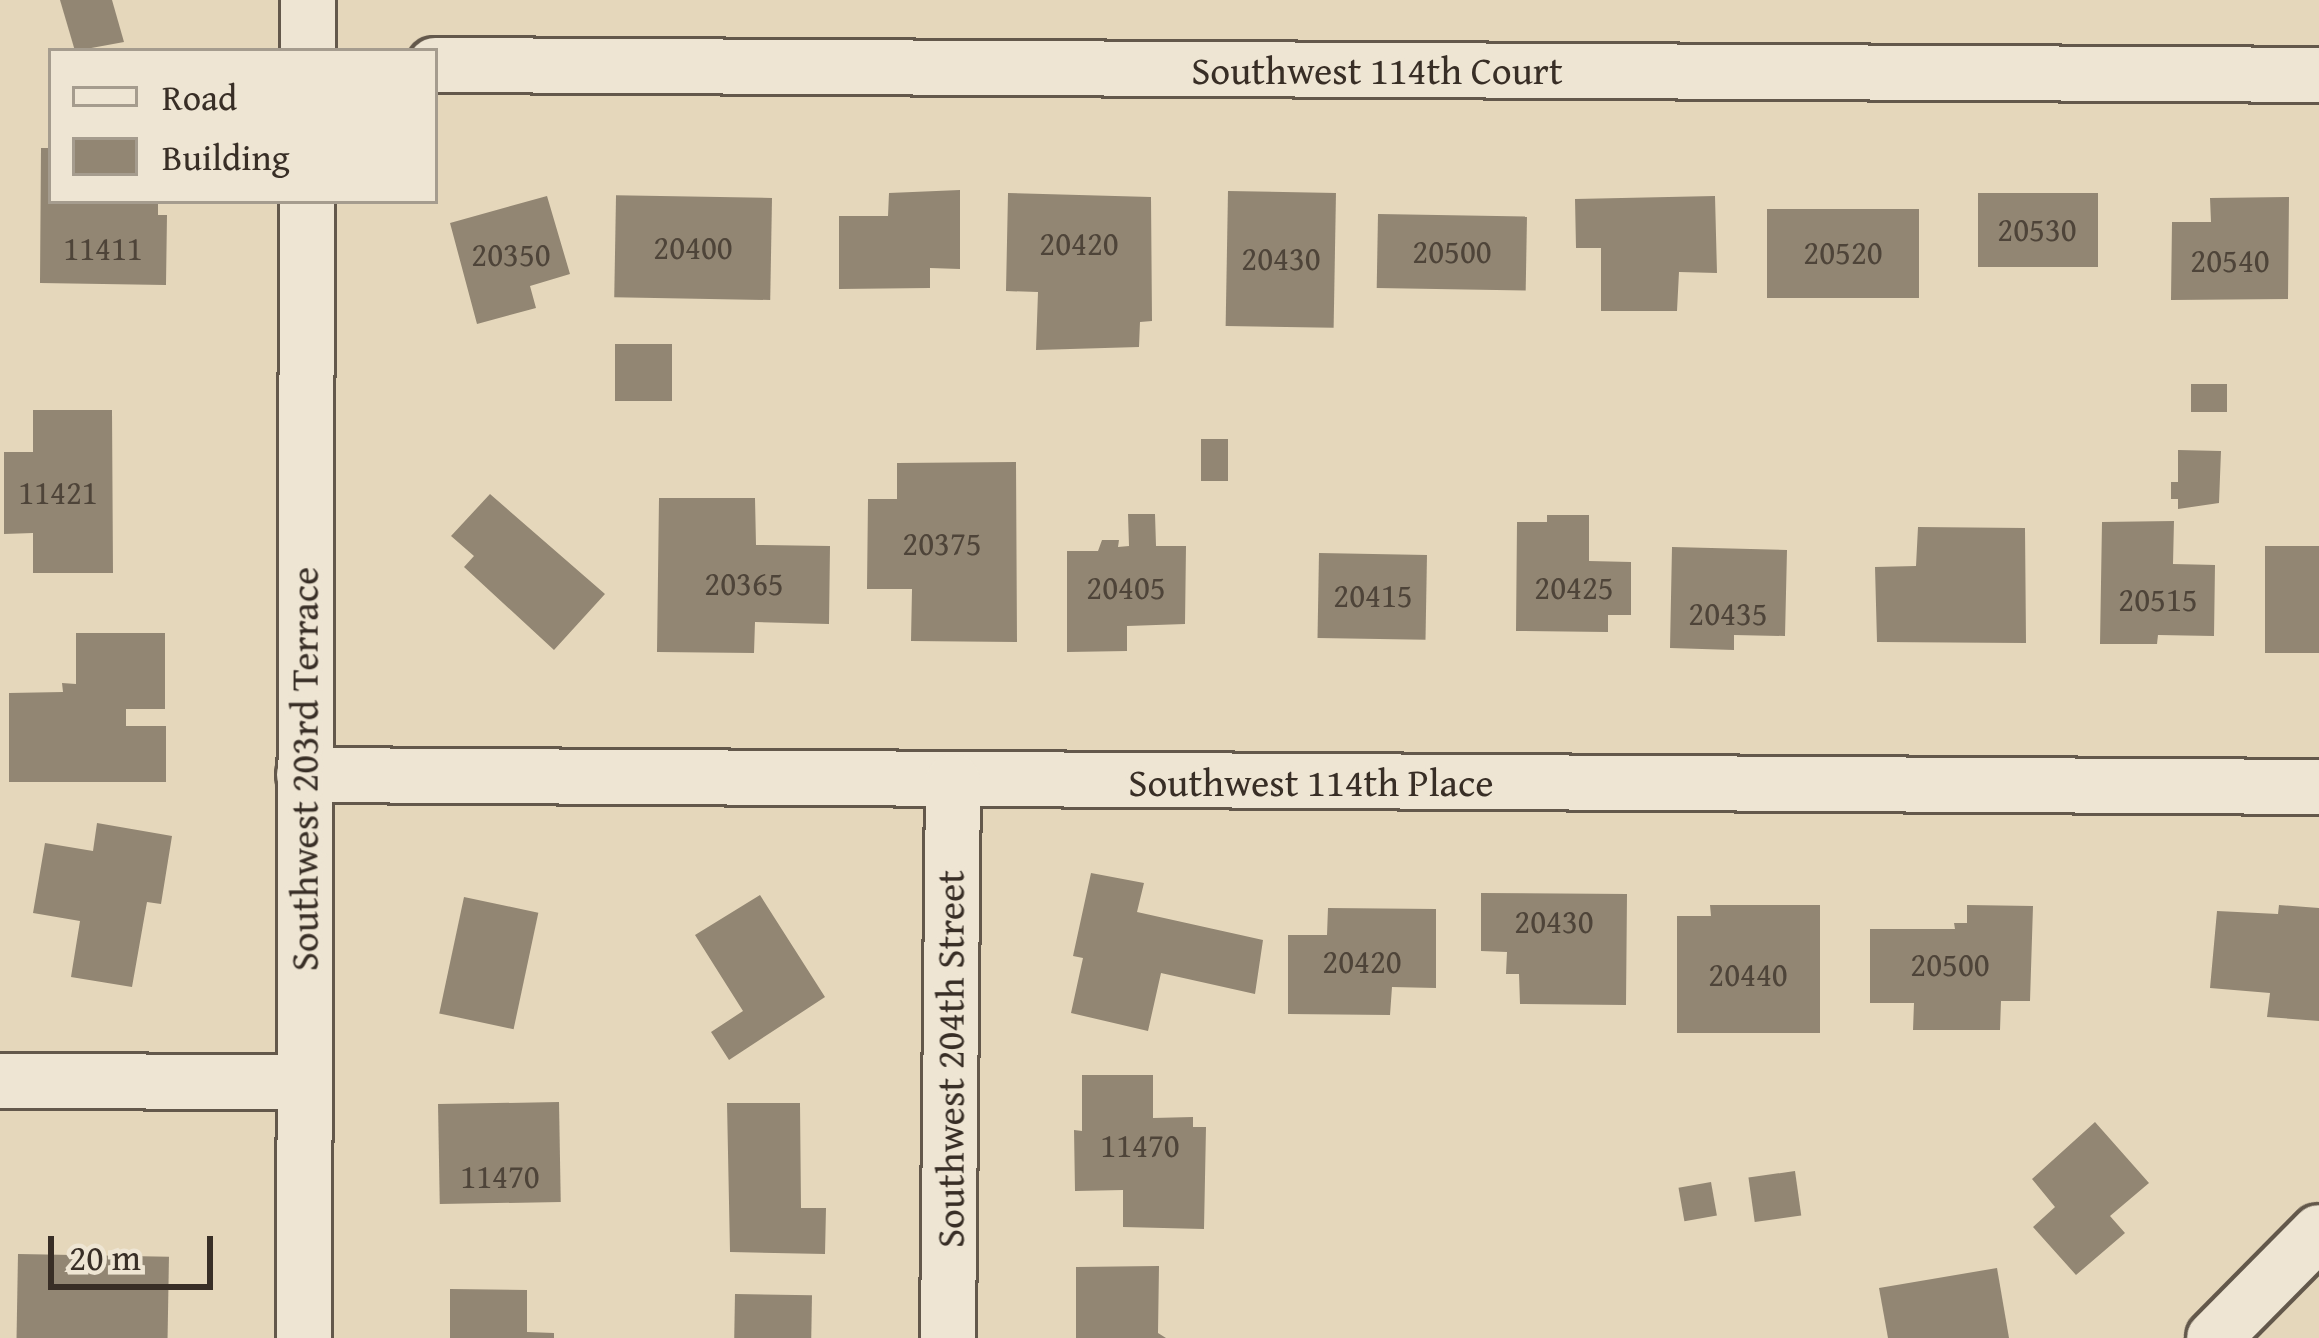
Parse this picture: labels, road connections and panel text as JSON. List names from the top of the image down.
{
  "streets": {
    "street": [
      "Southwest 114th Court",
      "Southwest 203rd Terrace",
      "Southwest 114th Place",
      "Southwest 204th Street"
    ]
  },
  "crossings": [
    ["Southwest 203rd Terrace", "Southwest 114th Place"],
    ["Southwest 114th Place", "Southwest 204th Street"]
  ],
  "house_numbers": [
    "20530",
    "20420",
    "20400",
    "11411",
    "20500",
    "20520",
    "20350",
    "20430",
    "20540",
    "11421",
    "20375",
    "20365",
    "20405",
    "20425",
    "20415",
    "20515",
    "20435",
    "20430",
    "20420",
    "20500",
    "20440",
    "11470",
    "11470"
  ],
  "legend": ["Road", "Building"],
  "scale_bar": "20 m"
}
